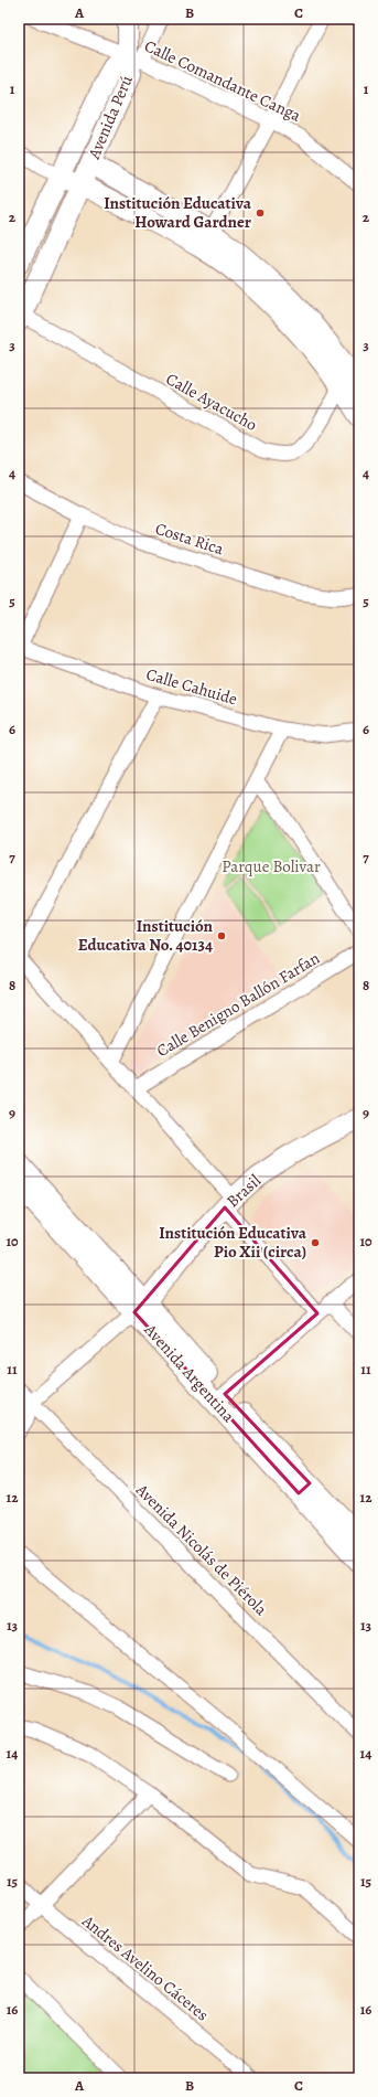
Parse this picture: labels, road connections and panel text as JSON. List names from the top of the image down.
{
  "streets": {
    "street": [
      "Calle Comandante Canga",
      "Avenida Perú",
      "Calle Ayacucho",
      "Costa Rica",
      "Calle Cahuide",
      "Calle Benigno Ballón Farfan",
      "Brasil",
      "Avenida Argentina",
      "Avenida Nicolás de Piérola",
      "Andres Avelino Cáceres"
    ]
  },
  "crossings": [
    ["Calle Comandante Canga", "Avenida Perú"],
    ["Avenida Perú", "Calle Ayacucho"],
    ["Brasil", "Avenida Argentina"]
  ],
  "parks": ["Parque Bolivar"],
  "places": ["Institución Educativa Howard Gardner", "Institución Educativa No. 40134", "Institución Educativa Pio Xii (circa)"],
  "grid": {
    "columns": ["A", "B", "C"],
    "rows": [
      "1",
      "2",
      "3",
      "4",
      "5",
      "6",
      "7",
      "8",
      "9",
      "10",
      "11",
      "12",
      "13",
      "14",
      "15",
      "16"
    ]
  }
}
